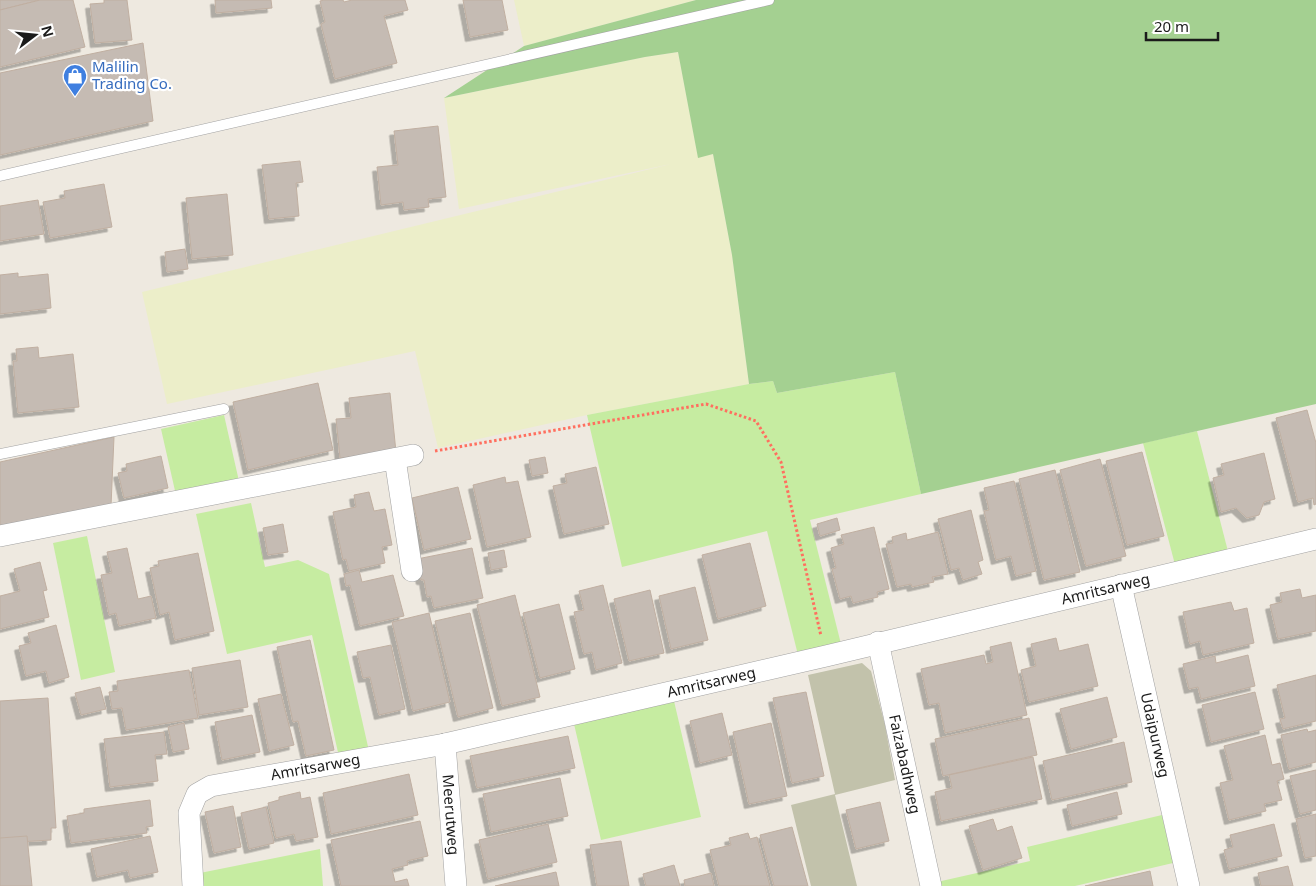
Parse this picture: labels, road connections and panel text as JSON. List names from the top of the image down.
{
  "streets": {
    "street": [
      "Amritsarweg",
      "Udaipurweg",
      "Faizabadhweg",
      "Meerutweg"
    ]
  },
  "crossings": [
    ["Amritsarweg", "Udaipurweg"],
    ["Amritsarweg", "Faizabadhweg"],
    ["Amritsarweg", "Meerutweg"]
  ],
  "places": {
    "shop": ["Malilin Trading Co."]
  },
  "scale_bar": "20 m",
  "north": "right"
}
